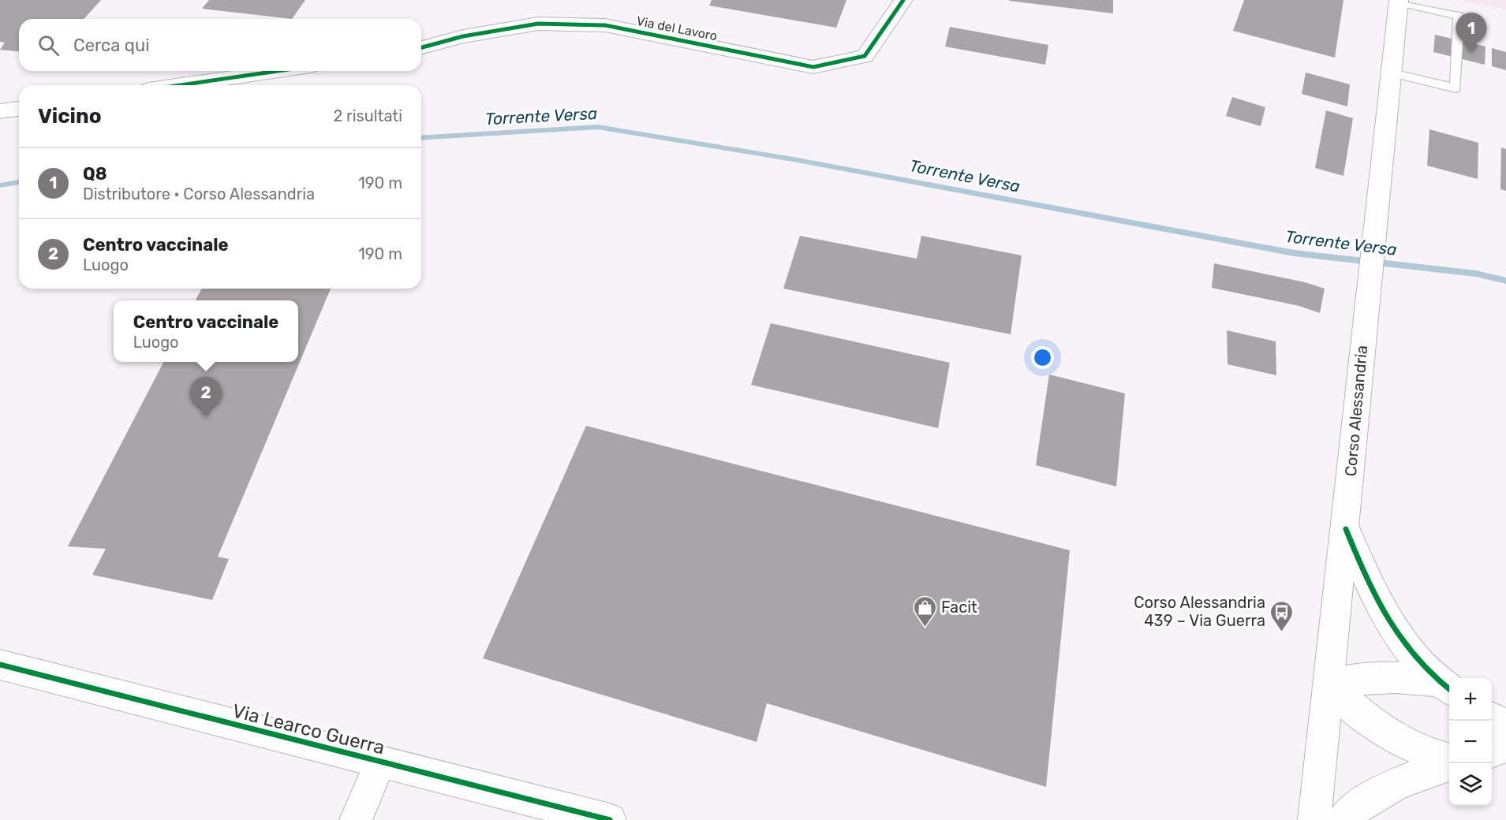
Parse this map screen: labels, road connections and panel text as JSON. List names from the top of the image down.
{
  "streets": {
    "street": ["Via del Lavoro", "Corso Alessandria", "Via Learco Guerra"]
  },
  "water": ["Torrente Versa"],
  "places": {
    "shop": ["Facit"],
    "bus stop": ["Corso Alessandria 439 – Via Guerra"]
  },
  "page": {
    "pins": ["1", "2"],
    "search": "Cerca qui",
    "heading": ["Vicino", "2 risultati"],
    "list": [
      {
        "mark": "1",
        "name": "Q8",
        "note": "Distributore · Corso Alessandria",
        "value": "190 m"
      },
      {
        "mark": "2",
        "name": "Centro vaccinale",
        "note": "Luogo",
        "value": "190 m"
      }
    ],
    "popup": ["Centro vaccinale", "Luogo"],
    "map_buttons": ["+", "−"]
  }
}
